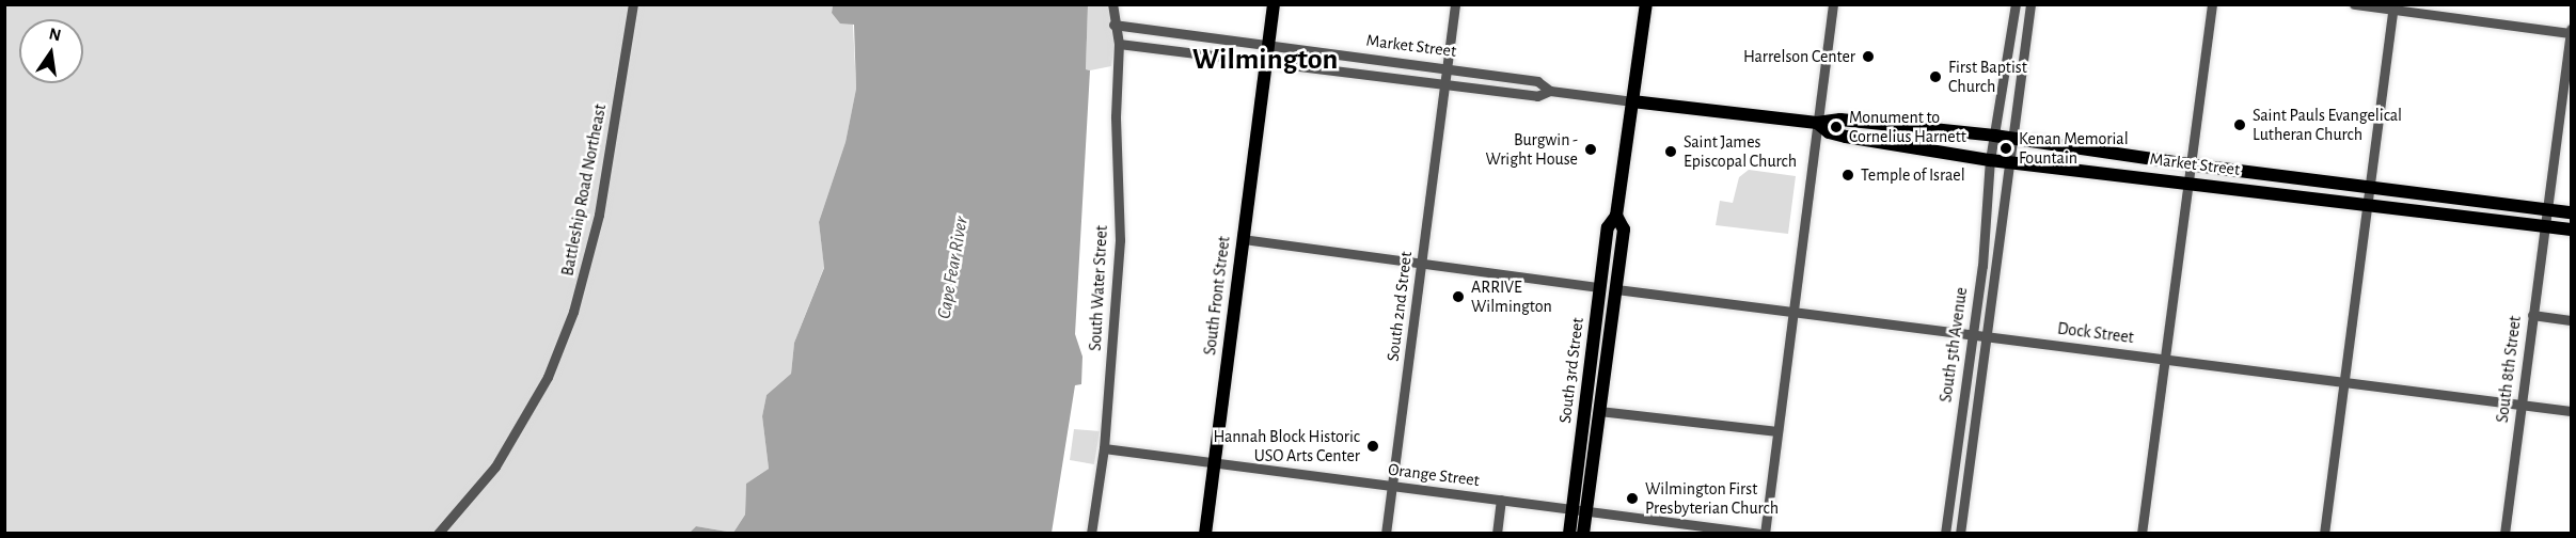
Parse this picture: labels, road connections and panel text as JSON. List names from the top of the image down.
{
  "streets": {
    "main road": ["Market Street", "South Front Street", "South 3rd Street"],
    "street": [
      "Battleship Road Northeast",
      "South Water Street",
      "South 2nd Street",
      "Dock Street",
      "South 5th Avenue",
      "South 8th Street",
      "Orange Street"
    ]
  },
  "crossings": [
    ["Market Street", "South Water Street"],
    ["Market Street", "South Front Street"],
    ["Market Street", "South 2nd Street"],
    ["Market Street", "South 5th Avenue"],
    ["Market Street", "South 8th Street"],
    ["Market Street", "South 3rd Street"],
    ["South Water Street", "Orange Street"],
    ["South Front Street", "Orange Street"],
    ["South 2nd Street", "Orange Street"],
    ["Dock Street", "South 5th Avenue"],
    ["Dock Street", "South 8th Street"],
    ["Dock Street", "South 3rd Street"],
    ["South 3rd Street", "Orange Street"]
  ],
  "districts": ["Wilmington"],
  "water": ["Cape Fear River"],
  "places": [
    "Harrelson Center",
    "First Baptist Church",
    "Saint Pauls Evangelical Lutheran Church",
    "Monument to Cornelius Harnett",
    "Kenan Memorial Fountain",
    "Burgwin - Wright House",
    "Saint James Episcopal Church",
    "Temple of Israel",
    "ARRIVE Wilmington",
    "Hannah Block Historic USO Arts Center",
    "Wilmington First Presbyterian Church"
  ],
  "north": "top"
}
